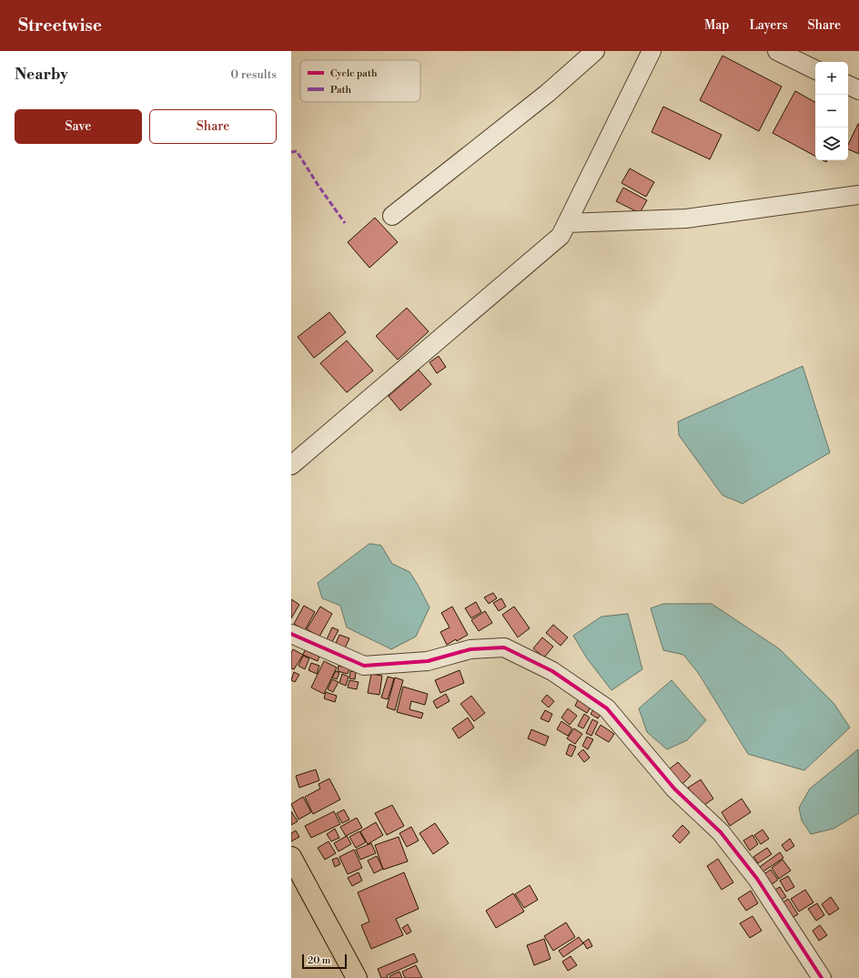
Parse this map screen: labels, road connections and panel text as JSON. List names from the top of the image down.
{
  "legend": ["Cycle path", "Path"],
  "scale_bar": "20 m",
  "page": {
    "header": "Streetwise",
    "nav": ["Map", "Layers", "Share"],
    "heading": ["Nearby", "0 results"],
    "map_buttons": ["+", "−"],
    "buttons": ["Save", "Share"],
    "scale": "20 m"
  }
}
